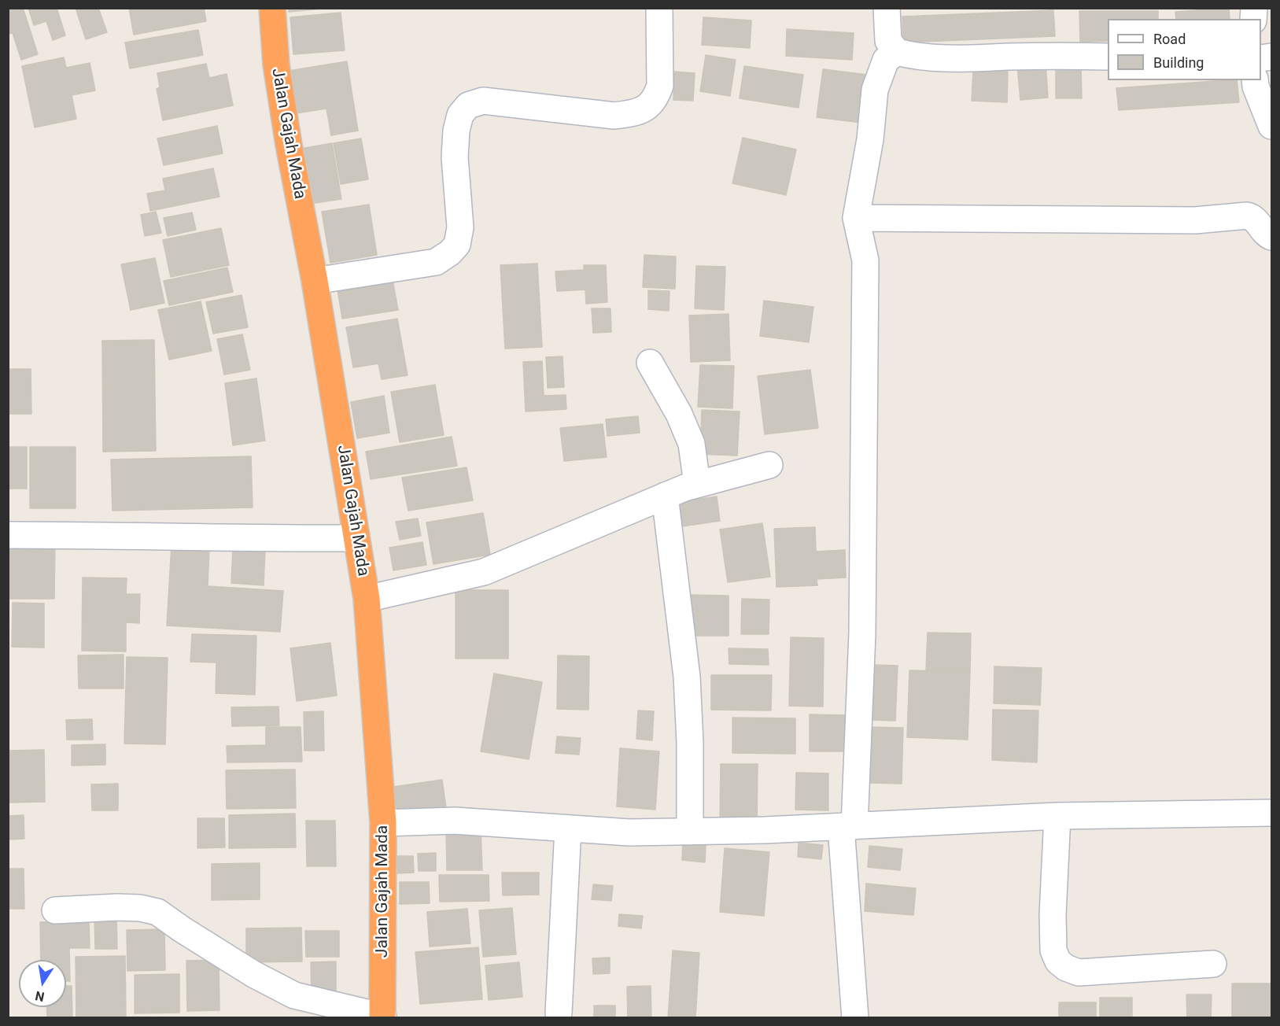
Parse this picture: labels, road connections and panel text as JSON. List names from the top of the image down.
{
  "streets": {
    "highway": ["Jalan Gajah Mada"]
  },
  "legend": ["Road", "Building"],
  "north": "bottom"
}
